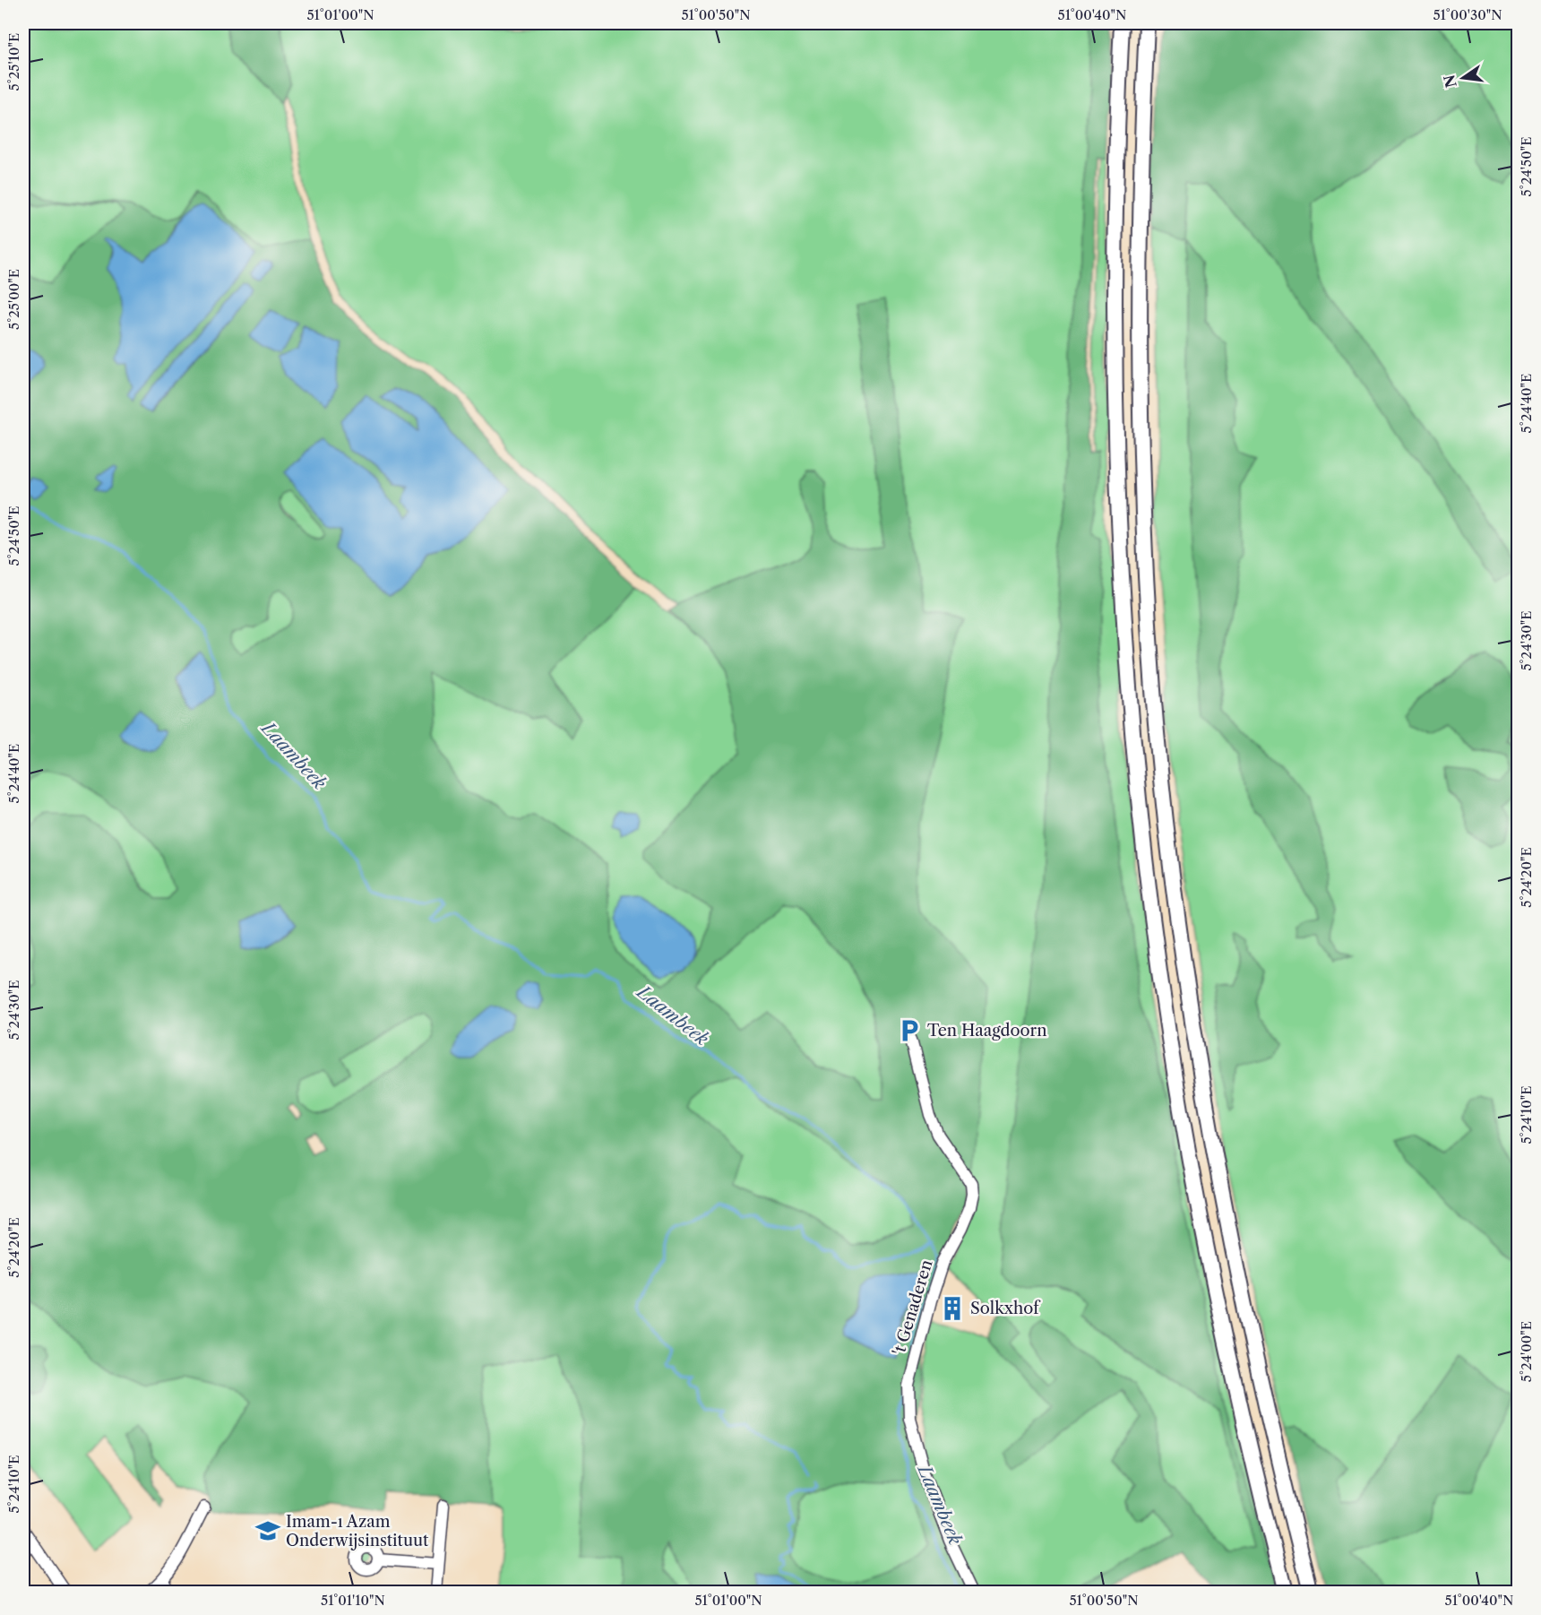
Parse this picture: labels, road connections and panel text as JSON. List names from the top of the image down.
{
  "streets": {
    "street": ["'t Genaderen"]
  },
  "water": ["Laambeek"],
  "places": {
    "parking": ["Ten Haagdoorn"],
    "building": ["Solkxhof"],
    "school or university": ["Imam-ı Azam Onderwijsinstituut"]
  },
  "north": "left",
  "coordinates": [
    "51°01'00\"N",
    "51°00'50\"N",
    "51°00'40\"N",
    "51°00'30\"N",
    "5°25'10\"E",
    "5°24'50\"E",
    "5°25'00\"E",
    "5°24'40\"E",
    "5°24'30\"E",
    "5°24'20\"E",
    "5°24'10\"E",
    "5°24'00\"E",
    "51°01'10\"N"
  ]
}
